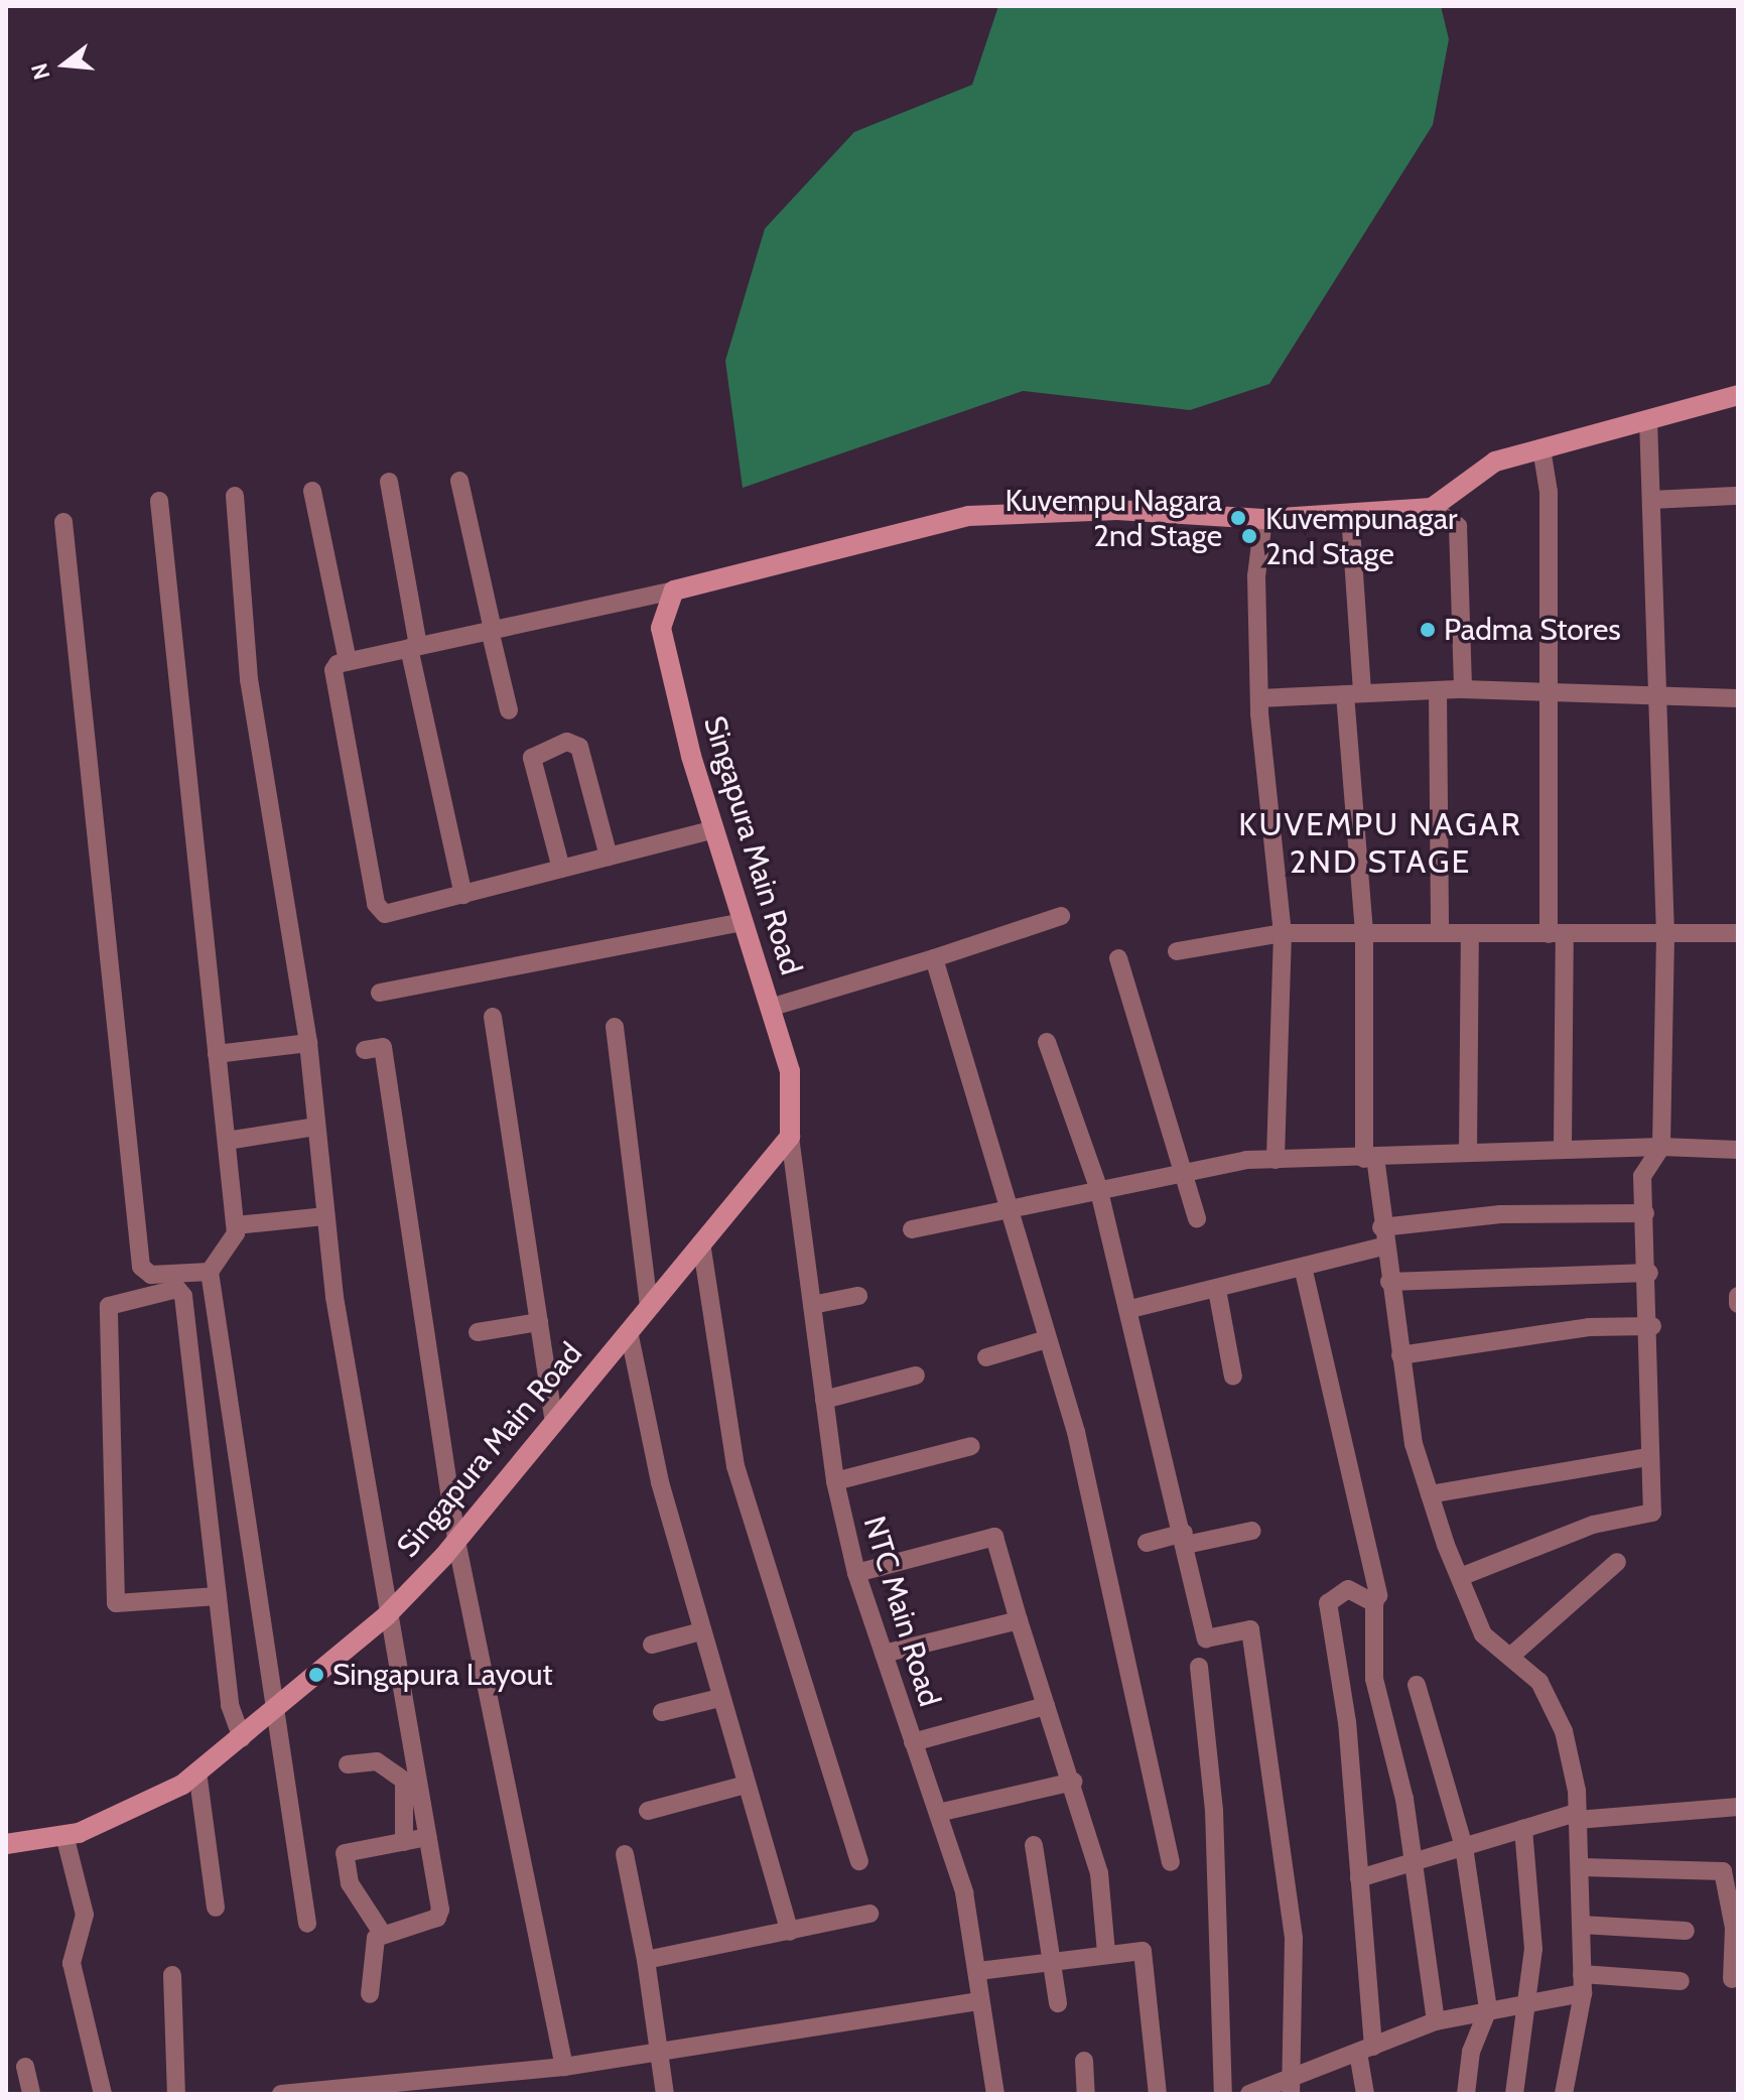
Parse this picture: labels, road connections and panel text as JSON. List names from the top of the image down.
{
  "streets": {
    "street": ["Singapura Main Road", "NTC Main Road"]
  },
  "crossings": [
    ["Singapura Main Road", "NTC Main Road"]
  ],
  "districts": ["KUVEMPU NAGAR 2ND STAGE"],
  "places": [
    "Kuvempu Nagara 2nd Stage",
    "Kuvempunagar 2nd Stage",
    "Padma Stores",
    "Singapura Layout"
  ],
  "north": "left"
}
